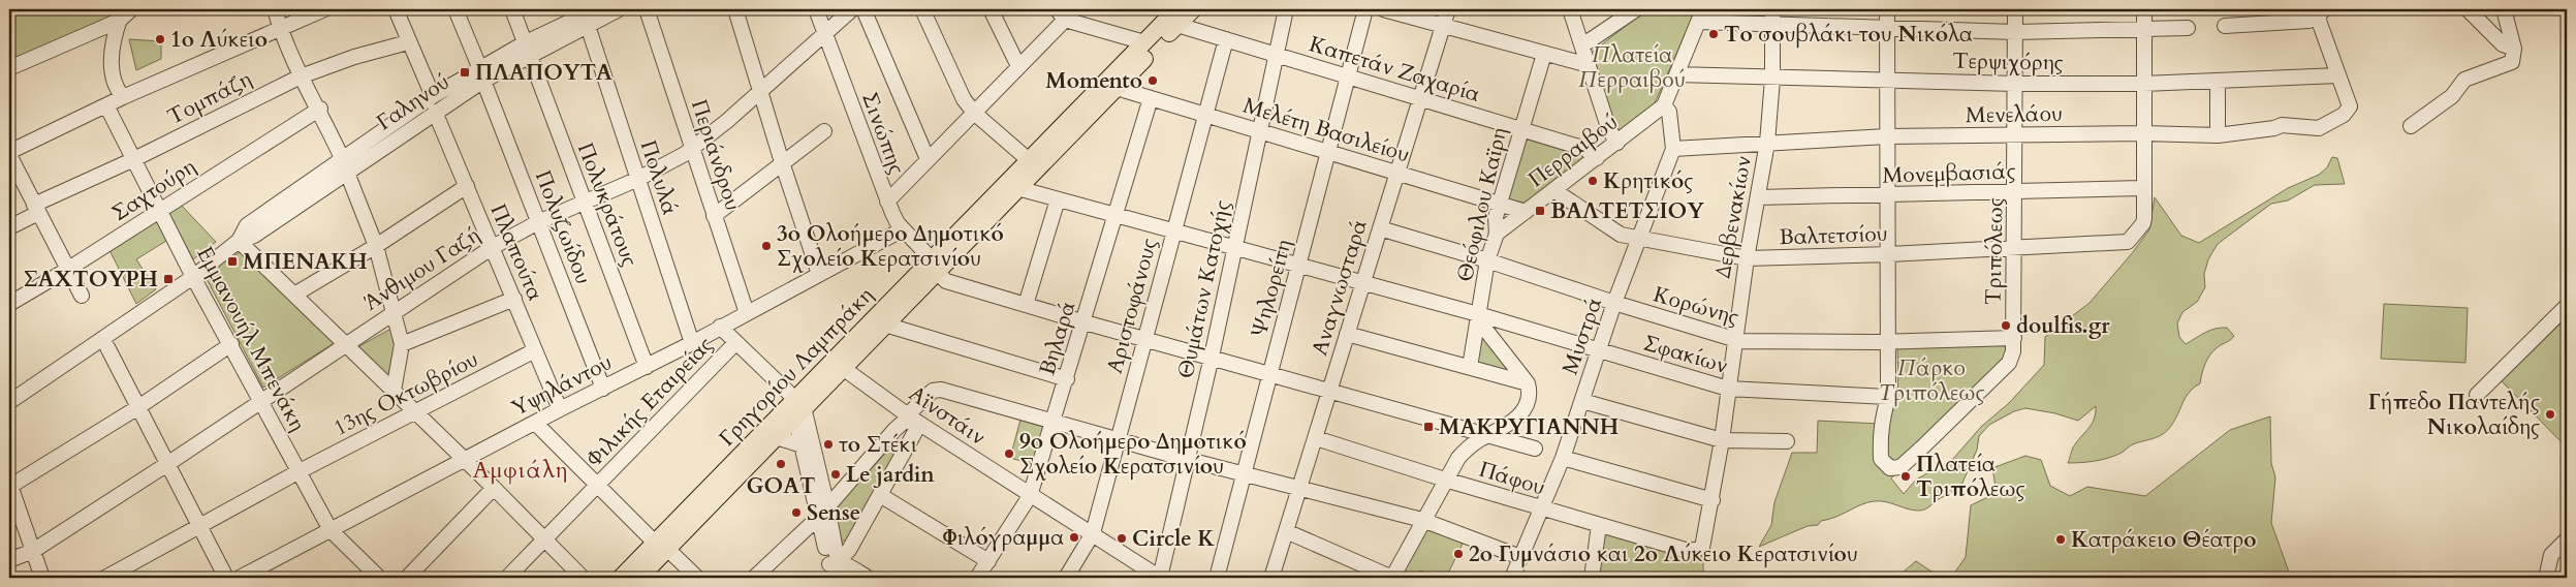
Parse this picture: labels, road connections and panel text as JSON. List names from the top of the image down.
{
  "streets": {
    "main road": ["Γρηγορίου Λαμπράκη"],
    "street": [
      "Τερψιχόρης",
      "Καπετάν Ζαχαρία",
      "Τομπάζη",
      "Γαληνού",
      "Μενελάου",
      "Μελέτη Βασιλείου",
      "Σινώπης",
      "Περραιβού",
      "Περιάνδρου",
      "Μονεμβασιάς",
      "Πολυλά",
      "Σαχτούρη",
      "Πολυκράτους",
      "Θεόφιλου Καϊρη",
      "Δερβενακίων",
      "Πολυζωίδου",
      "Βαλτετσίου",
      "Τριπόλεως",
      "Πλαπούτα",
      "Άνθιμου Γαζή",
      "Αναγνωσταρά",
      "Ψηλορείτη",
      "Θυμάτων Κατοχής",
      "Αριστοφάνους",
      "Κορώνης",
      "Μυστρά",
      "Βηλαρά",
      "Εμμανουήλ Μπενάκη",
      "Σφακίων",
      "Υψηλάντου",
      "13ης Οκτωβρίου",
      "Φιλικής Εταιρείας",
      "Αϊνστάιν",
      "Πάφου"
    ]
  },
  "crossings": [
    ["Τερψιχόρης", "Μενελάου"],
    ["Τερψιχόρης", "Περραιβού"],
    ["Τερψιχόρης", "Δερβενακίων"],
    ["Τερψιχόρης", "Τριπόλεως"],
    ["Καπετάν Ζαχαρία", "Περραιβού"],
    ["Καπετάν Ζαχαρία", "Θεόφιλου Καϊρη"],
    ["Καπετάν Ζαχαρία", "Αναγνωσταρά"],
    ["Καπετάν Ζαχαρία", "Ψηλορείτη"],
    ["Καπετάν Ζαχαρία", "Θυμάτων Κατοχής"],
    ["Καπετάν Ζαχαρία", "Αριστοφάνους"],
    ["Καπετάν Ζαχαρία", "Γρηγορίου Λαμπράκη"],
    ["Τομπάζη", "Εμμανουήλ Μπενάκη"],
    ["Γαληνού", "Πολυλά"],
    ["Γαληνού", "Πολυκράτους"],
    ["Γαληνού", "Πολυζωίδου"],
    ["Γαληνού", "Πλαπούτα"],
    ["Γαληνού", "Εμμανουήλ Μπενάκη"],
    ["Μενελάου", "Δερβενακίων"],
    ["Μενελάου", "Τριπόλεως"],
    ["Μενελάου", "Μυστρά"],
    ["Μελέτη Βασιλείου", "Περραιβού"],
    ["Μελέτη Βασιλείου", "Θεόφιλου Καϊρη"],
    ["Μελέτη Βασιλείου", "Αναγνωσταρά"],
    ["Μελέτη Βασιλείου", "Ψηλορείτη"],
    ["Μελέτη Βασιλείου", "Θυμάτων Κατοχής"],
    ["Μελέτη Βασιλείου", "Αριστοφάνους"],
    ["Μελέτη Βασιλείου", "Βηλαρά"],
    ["Μελέτη Βασιλείου", "Γρηγορίου Λαμπράκη"],
    ["Σινώπης", "Άνθιμου Γαζή"],
    ["Σινώπης", "Αναγνωσταρά"],
    ["Σινώπης", "Ψηλορείτη"],
    ["Σινώπης", "Θυμάτων Κατοχής"],
    ["Σινώπης", "Αριστοφάνους"],
    ["Σινώπης", "Βηλαρά"],
    ["Σινώπης", "Γρηγορίου Λαμπράκη"],
    ["Σινώπης", "Υψηλάντου"],
    ["Περραιβού", "Θεόφιλου Καϊρη"],
    ["Περραιβού", "Βαλτετσίου"],
    ["Περραιβού", "Μυστρά"],
    ["Περιάνδρου", "Άνθιμου Γαζή"],
    ["Περιάνδρου", "Υψηλάντου"],
    ["Μονεμβασιάς", "Δερβενακίων"],
    ["Μονεμβασιάς", "Βαλτετσίου"],
    ["Μονεμβασιάς", "Τριπόλεως"],
    ["Πολυλά", "Άνθιμου Γαζή"],
    ["Πολυλά", "Υψηλάντου"],
    ["Σαχτούρη", "Εμμανουήλ Μπενάκη"],
    ["Πολυκράτους", "Άνθιμου Γαζή"],
    ["Πολυκράτους", "Υψηλάντου"],
    ["Θεόφιλου Καϊρη", "Κορώνης"],
    ["Θεόφιλου Καϊρη", "Σφακίων"],
    ["Δερβενακίων", "Βαλτετσίου"],
    ["Δερβενακίων", "Κορώνης"],
    ["Δερβενακίων", "Σφακίων"],
    ["Δερβενακίων", "Πάφου"],
    ["Πολυζωίδου", "Άνθιμου Γαζή"],
    ["Πολυζωίδου", "Υψηλάντου"],
    ["Βαλτετσίου", "Τριπόλεως"],
    ["Βαλτετσίου", "Μυστρά"],
    ["Τριπόλεως", "Κορώνης"],
    ["Τριπόλεως", "Σφακίων"],
    ["Πλαπούτα", "Άνθιμου Γαζή"],
    ["Πλαπούτα", "Υψηλάντου"],
    ["Πλαπούτα", "13ης Οκτωβρίου"],
    ["Άνθιμου Γαζή", "Εμμανουήλ Μπενάκη"],
    ["Αναγνωσταρά", "Κορώνης"],
    ["Αναγνωσταρά", "Σφακίων"],
    ["Αναγνωσταρά", "Πάφου"],
    ["Ψηλορείτη", "Σφακίων"],
    ["Θυμάτων Κατοχής", "Σφακίων"],
    ["Θυμάτων Κατοχής", "Αϊνστάιν"],
    ["Αριστοφάνους", "Σφακίων"],
    ["Αριστοφάνους", "Αϊνστάιν"],
    ["Κορώνης", "Μυστρά"],
    ["Μυστρά", "Σφακίων"],
    ["Μυστρά", "Πάφου"],
    ["Βηλαρά", "Σφακίων"],
    ["Βηλαρά", "Αϊνστάιν"],
    ["Εμμανουήλ Μπενάκη", "Υψηλάντου"],
    ["Εμμανουήλ Μπενάκη", "13ης Οκτωβρίου"],
    ["Σφακίων", "Γρηγορίου Λαμπράκη"],
    ["Γρηγορίου Λαμπράκη", "Αϊνστάιν"]
  ],
  "districts": ["Αμφιάλη"],
  "parks": ["Πλατεία Περραιβού", "Πάρκο Τριπόλεως"],
  "places": {
    "other": [
      "Το σουβλάκι του Νικόλα",
      "1o Λύκειο",
      "Momento",
      "Κρητικός",
      "3ο Ολοήμερο Δημοτικό Σχολείο Κερατσινίου",
      "doulfis.gr",
      "Γήπεδο Παντελής Νικολαίδης",
      "το Στέκι",
      "9ο Ολοήμερο Δημοτικό Σχολείο Κερατσινίου",
      "GOAT",
      "Le jardin",
      "Πλατεία Τριπόλεως",
      "Sense",
      "Φιλόγραμμα",
      "Circle K",
      "Κατράκειο Θέατρο",
      "2ο Γυμνάσιο και 2ο Λύκειο Κερατσινίου"
    ],
    "transit": [
      "ΠΛΑΠΟΥΤΑ",
      "ΒΑΛΤΕΤΣΙΟΥ",
      "ΜΠΕΝΑΚΗ",
      "ΣΑΧΤΟΥΡΗ",
      "ΜΑΚΡΥΓΙΑΝΝΗ"
    ]
  }
}
